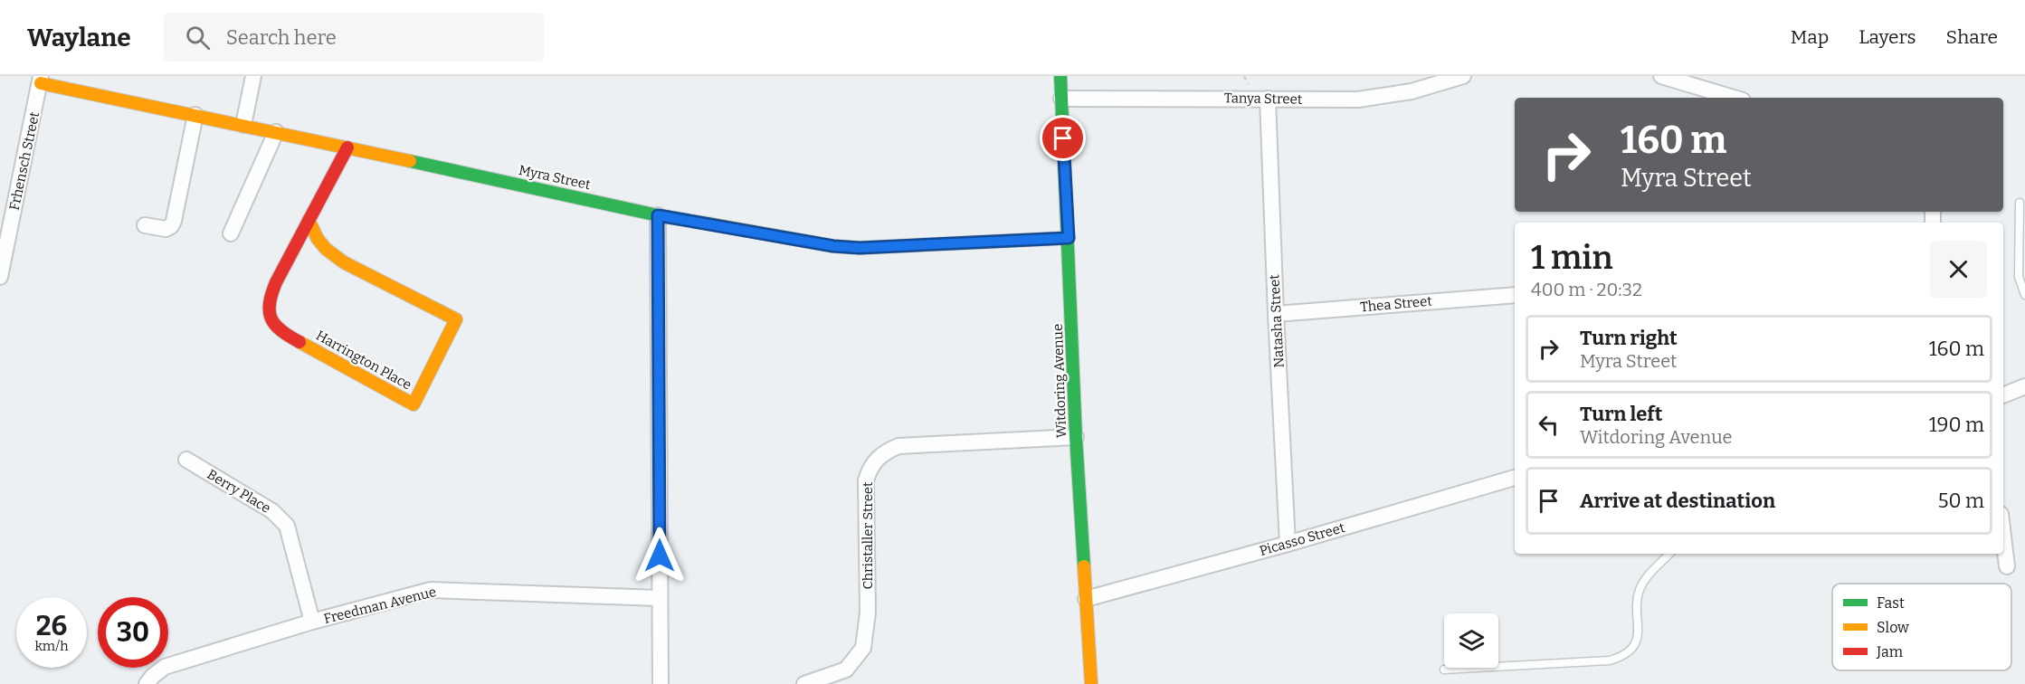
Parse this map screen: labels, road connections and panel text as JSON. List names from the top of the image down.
{
  "streets": {
    "street": [
      "Tanya Street",
      "Frhensch Street",
      "Myra Street",
      "Thea Street",
      "Natasha Street",
      "Harrington Place",
      "Witdoring Avenue",
      "Berry Place",
      "Christaller Street",
      "Picasso Street",
      "Freedman Avenue"
    ]
  },
  "crossings": [
    ["Tanya Street", "Natasha Street"],
    ["Tanya Street", "Witdoring Avenue"],
    ["Frhensch Street", "Myra Street"],
    ["Myra Street", "Harrington Place"],
    ["Myra Street", "Witdoring Avenue"],
    ["Thea Street", "Natasha Street"],
    ["Natasha Street", "Picasso Street"],
    ["Witdoring Avenue", "Christaller Street"],
    ["Witdoring Avenue", "Picasso Street"],
    ["Berry Place", "Freedman Avenue"]
  ],
  "legend": ["Fast", "Slow", "Jam"],
  "page": {
    "header": "Waylane",
    "search": "Search here",
    "nav": ["Map", "Layers", "Share"],
    "turn": ["160 m", "Myra Street"],
    "heading": ["1 min", "400 m · 20:32"],
    "list": [
      {
        "name": "Turn right",
        "note": "Myra Street",
        "value": "160 m"
      },
      {
        "name": "Turn left",
        "note": "Witdoring Avenue",
        "value": "190 m"
      },
      {
        "name": "Arrive at destination",
        "value": "50 m"
      }
    ],
    "speed": "26 km/h",
    "limit": "30"
  }
}
